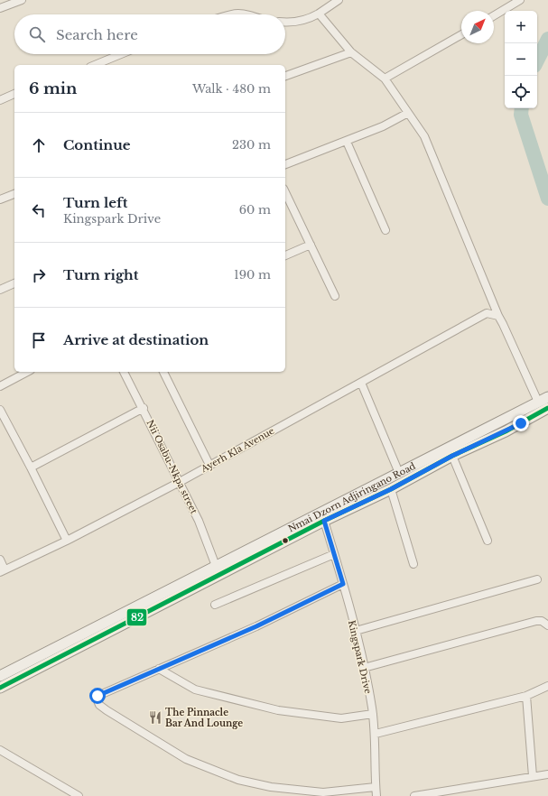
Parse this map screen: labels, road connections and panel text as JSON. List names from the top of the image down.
{
  "streets": {
    "main road": ["Nmai Dzorn Adjiringano Road"],
    "street": ["Ayerh Kla Avenue", "Nii Osabu-Nkpa street", "Kingspark Drive"]
  },
  "crossings": [
    ["Ayerh Kla Avenue", "Nii Osabu-Nkpa street"],
    ["Nii Osabu-Nkpa street", "Nmai Dzorn Adjiringano Road"],
    ["Nmai Dzorn Adjiringano Road", "Kingspark Drive"]
  ],
  "places": {
    "restaurant": ["The Pinnacle Bar And Lounge"]
  },
  "lines": ["transit line 82"],
  "north": "top right",
  "page": {
    "map_buttons": ["+", "−"],
    "search": "Search here",
    "heading": ["6 min", "Walk · 480 m"],
    "list": [
      ["Continue", "230 m"],
      ["Turn left", "Kingspark Drive", "60 m"],
      ["Turn right", "190 m"],
      "Arrive at destination"
    ]
  }
}
